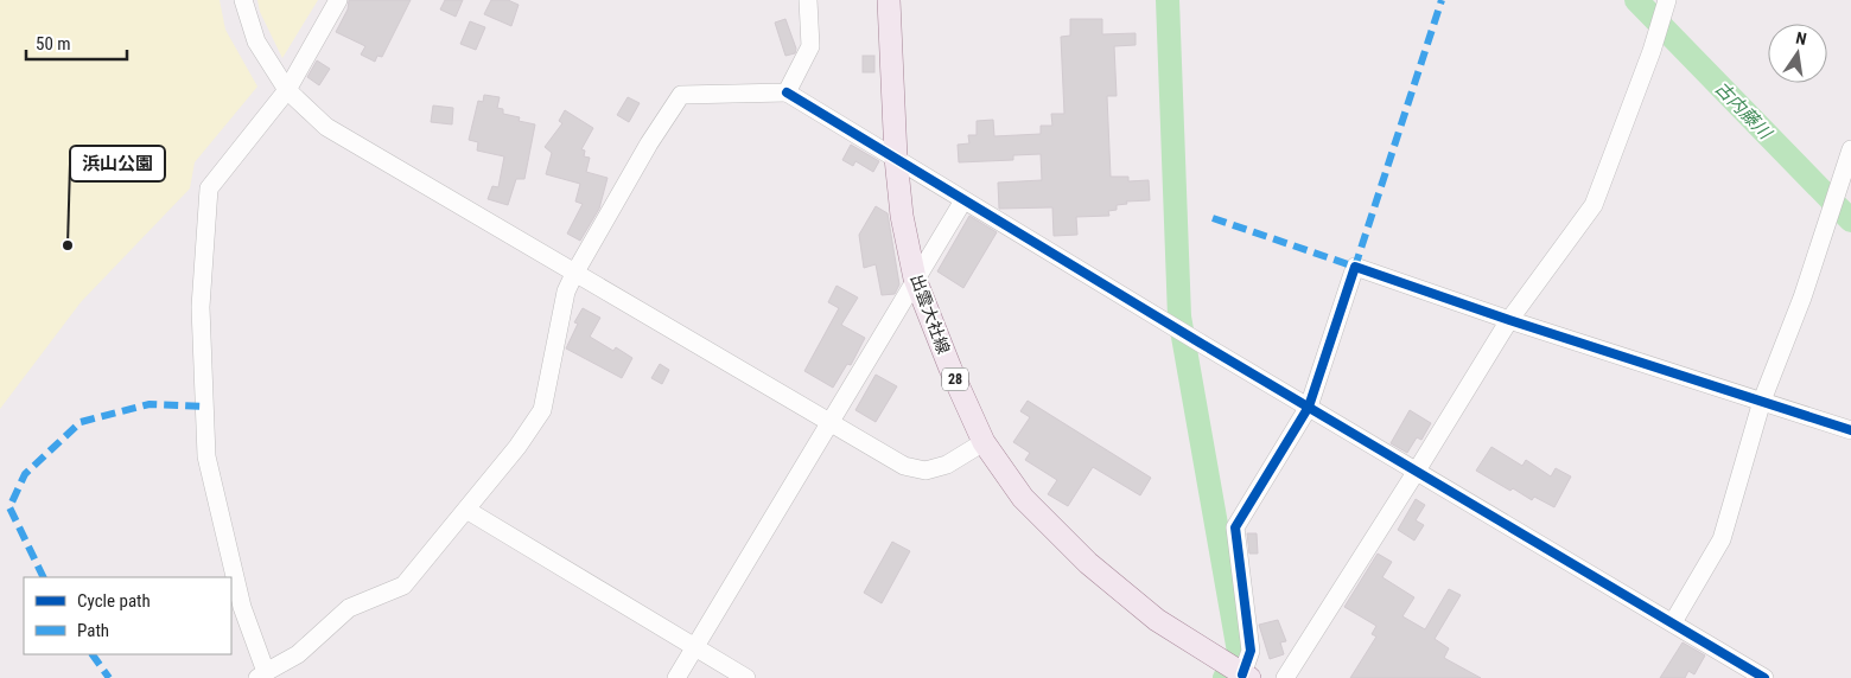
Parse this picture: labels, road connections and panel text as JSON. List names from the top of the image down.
{
  "streets": {
    "main road": ["出雲大社線", "28"]
  },
  "water": ["古内藤川"],
  "places": ["浜山公園"],
  "legend": ["Cycle path", "Path"],
  "scale_bar": "50 m",
  "north": "top"
}
